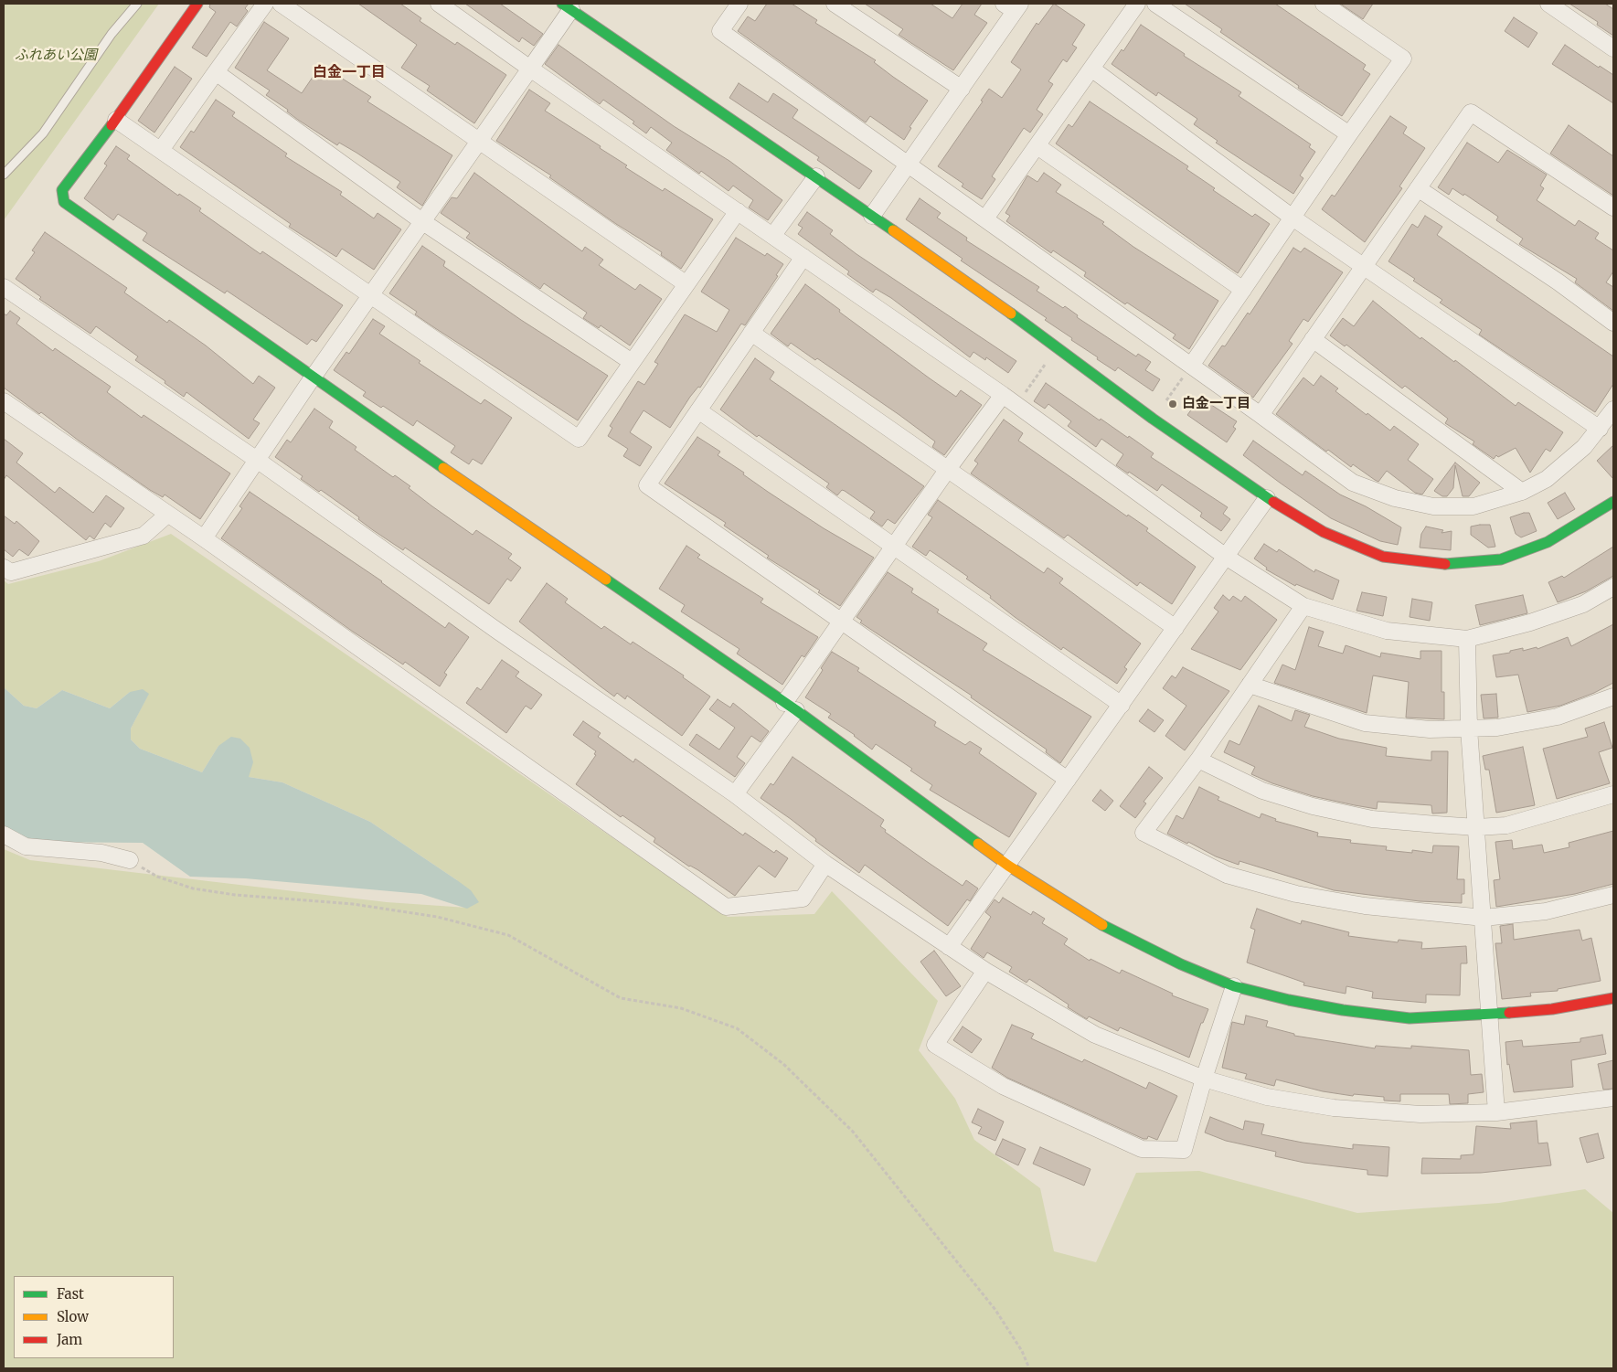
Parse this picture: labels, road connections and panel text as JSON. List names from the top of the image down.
{
  "districts": ["白金一丁目"],
  "parks": ["ふれあい公園"],
  "places": ["白金一丁目"],
  "legend": ["Fast", "Slow", "Jam"]
}
